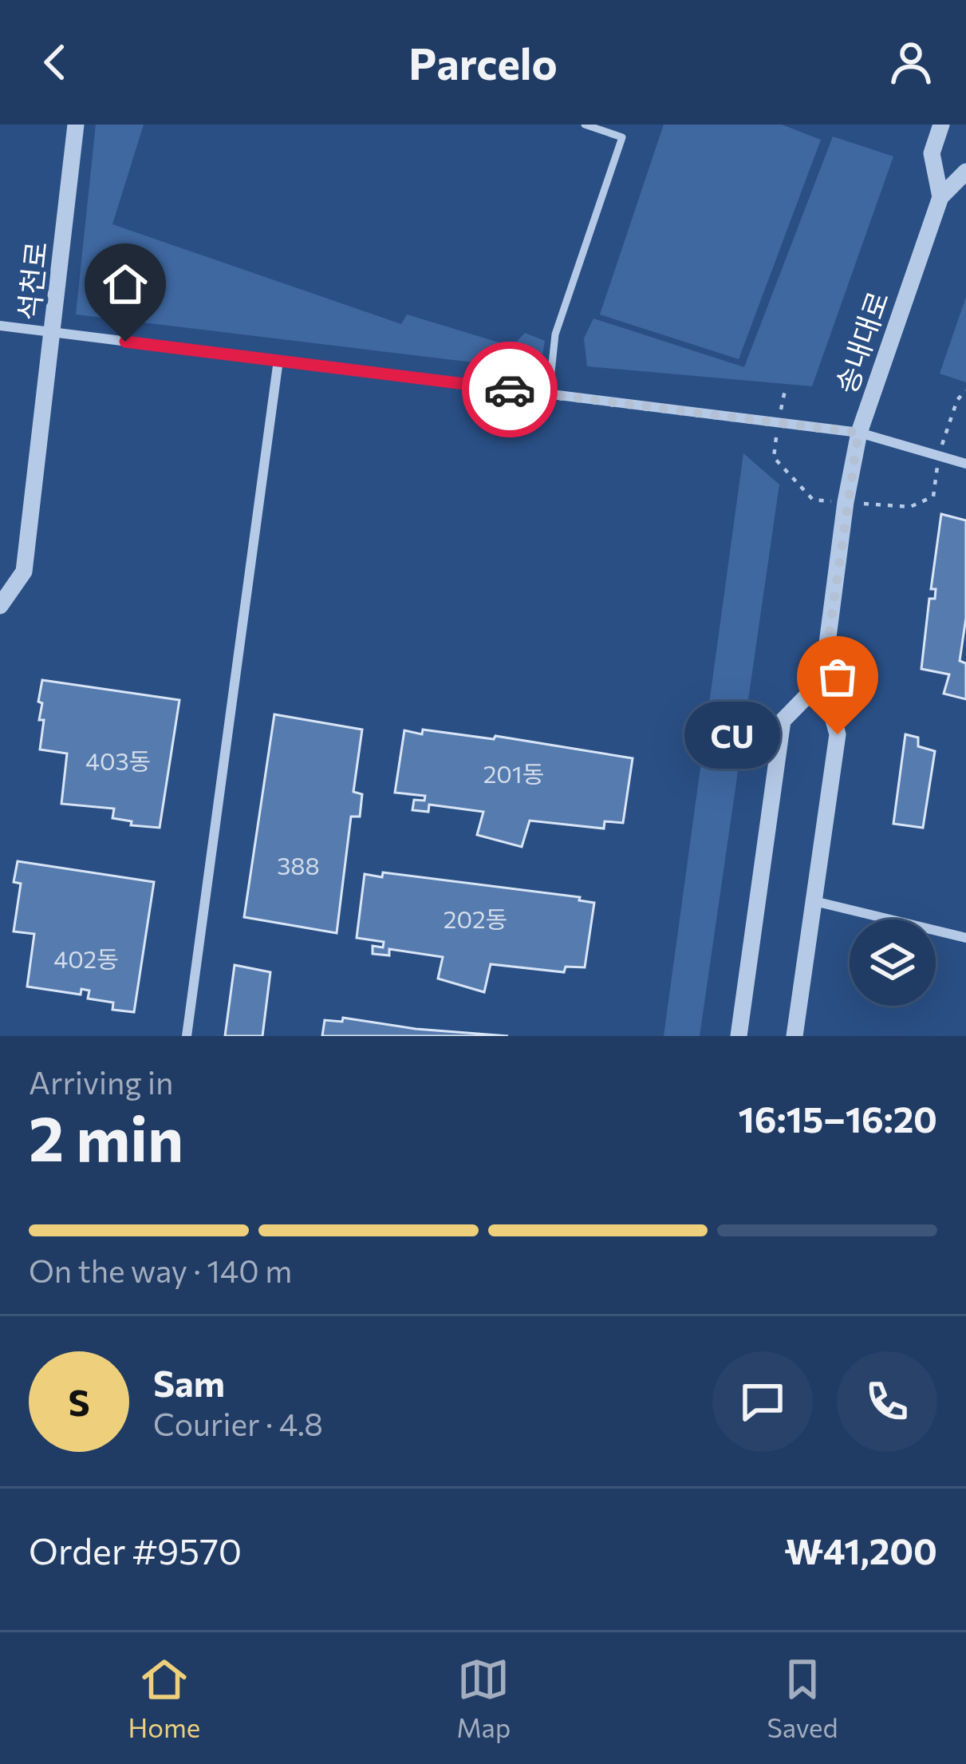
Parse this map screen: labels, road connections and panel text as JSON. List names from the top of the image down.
{
  "streets": {
    "street": ["석천로", "송내대로"]
  },
  "places": ["CU"],
  "house_numbers": [
    "403동",
    "201동",
    "388",
    "202동",
    "402동"
  ],
  "page": {
    "header": "Parcelo",
    "bubble": "CU",
    "heading": ["2 min", "Arriving in", "16:15–16:20"],
    "panel": [
      "Sam",
      "Courier · 4.8",
      "Order #9570",
      "₩41,200"
    ],
    "bar": "On the way · 140 m",
    "round": "S",
    "tabs": ["Home", "Map", "Saved"]
  }
}
